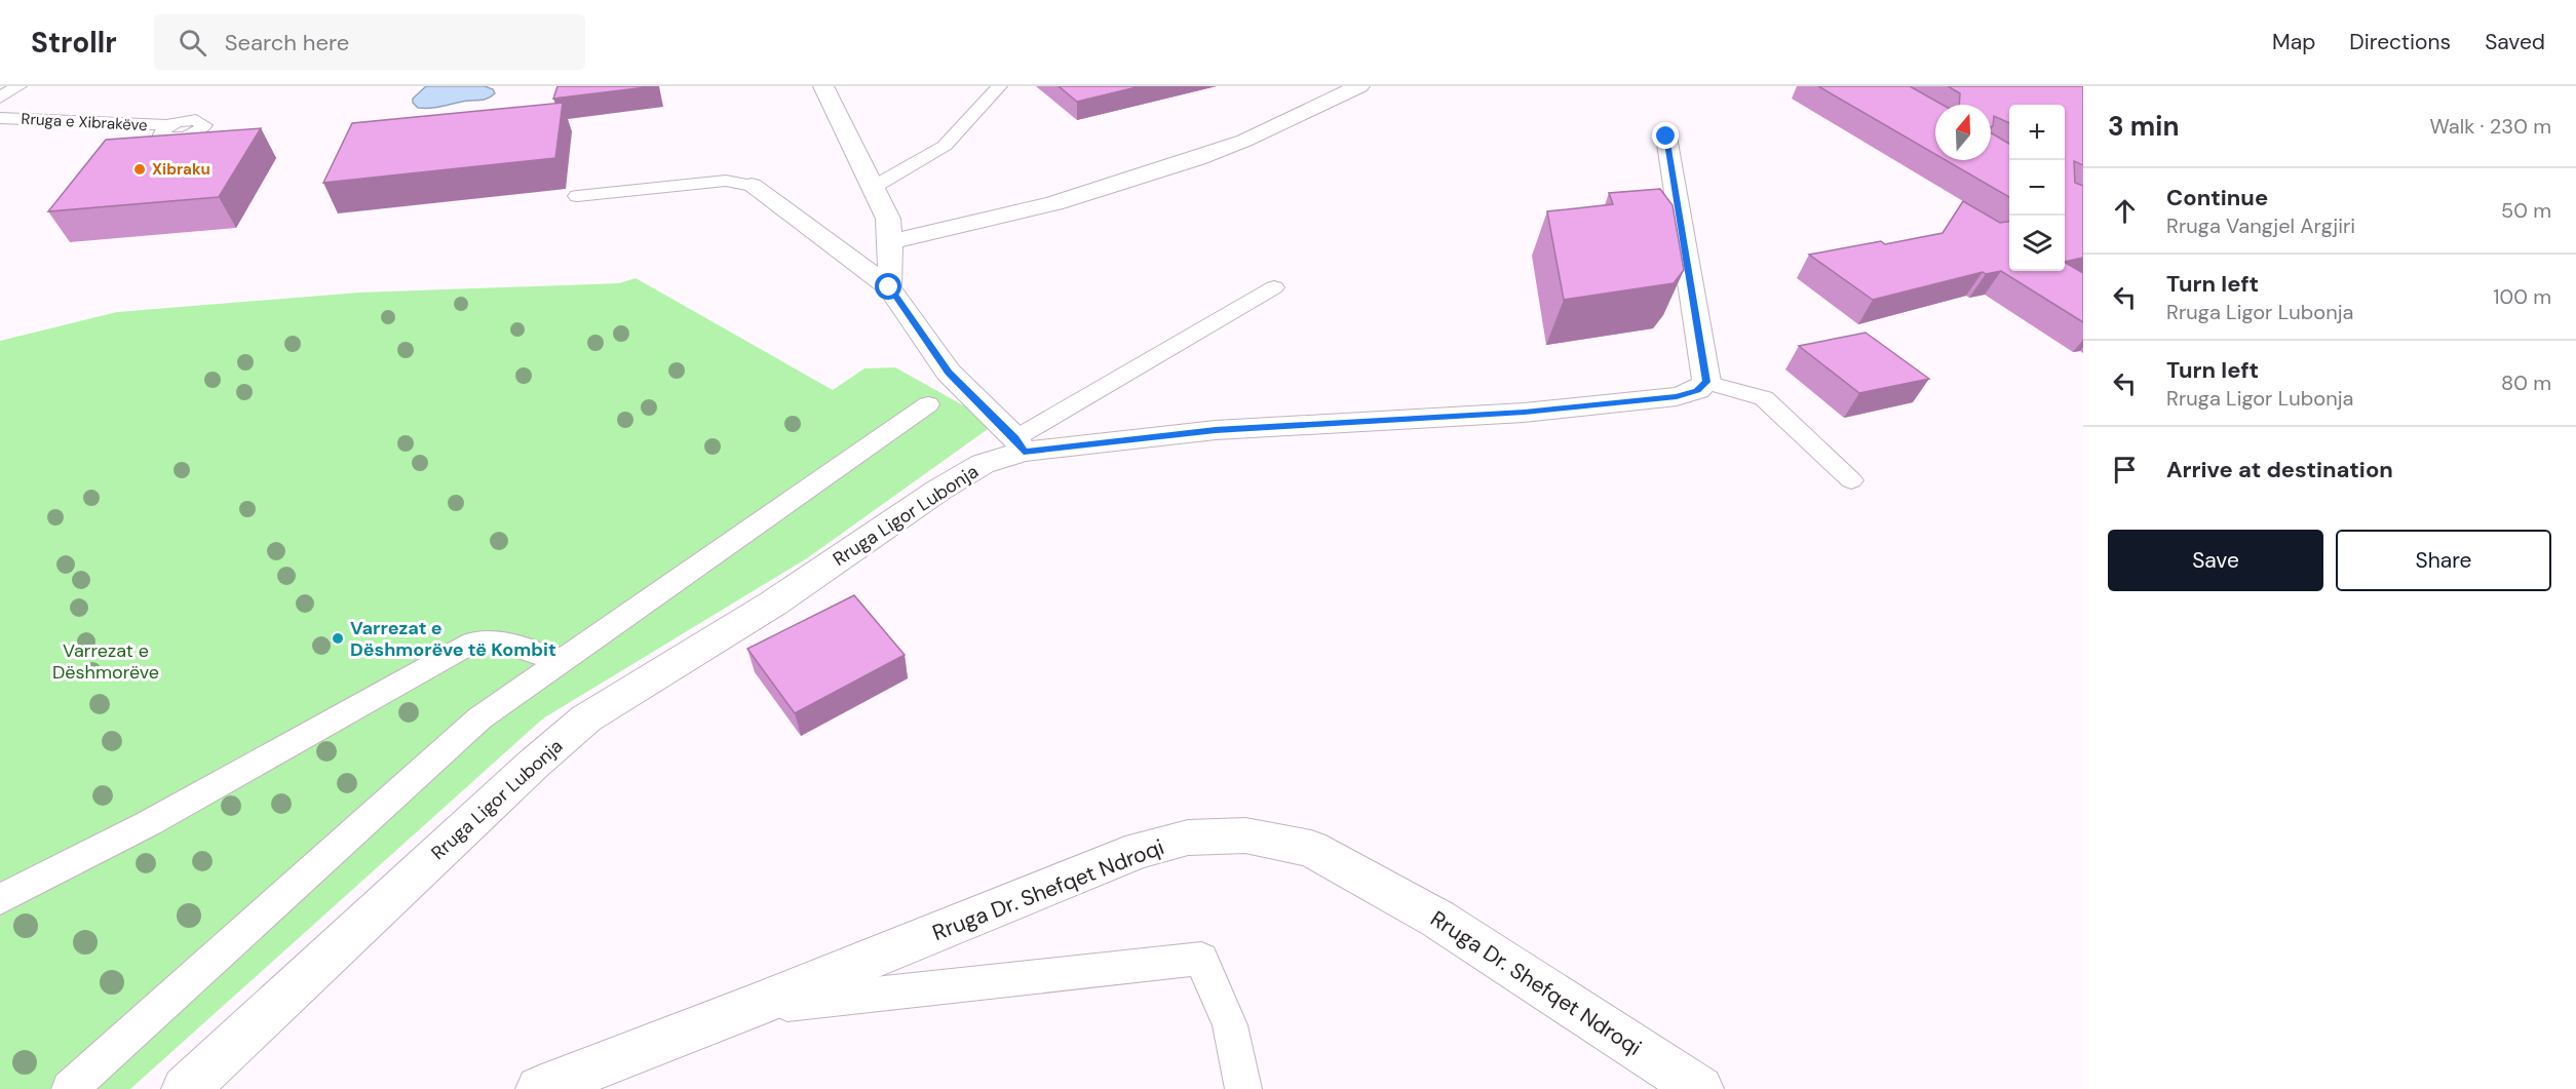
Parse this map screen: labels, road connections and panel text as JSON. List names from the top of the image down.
{
  "streets": {
    "street": ["Rruga Ligor Lubonja", "Rruga Dr. Shefqet Ndroqi"],
    "lane": ["Rruga e Xibrakëve"]
  },
  "parks": ["Varrezat e Dëshmorëve"],
  "places": ["Xibraku", "Varrezat e Dëshmorëve të Kombit"],
  "north": "top",
  "page": {
    "header": "Strollr",
    "search": "Search here",
    "nav": ["Map", "Directions", "Saved"],
    "heading": ["3 min", "Walk · 230 m"],
    "map_buttons": ["+", "−"],
    "list": [
      ["Continue", "Rruga Vangjel Argjiri", "50 m"],
      ["Turn left", "Rruga Ligor Lubonja", "100 m"],
      ["Turn left", "Rruga Ligor Lubonja", "80 m"],
      "Arrive at destination"
    ],
    "buttons": ["Save", "Share"]
  }
}
